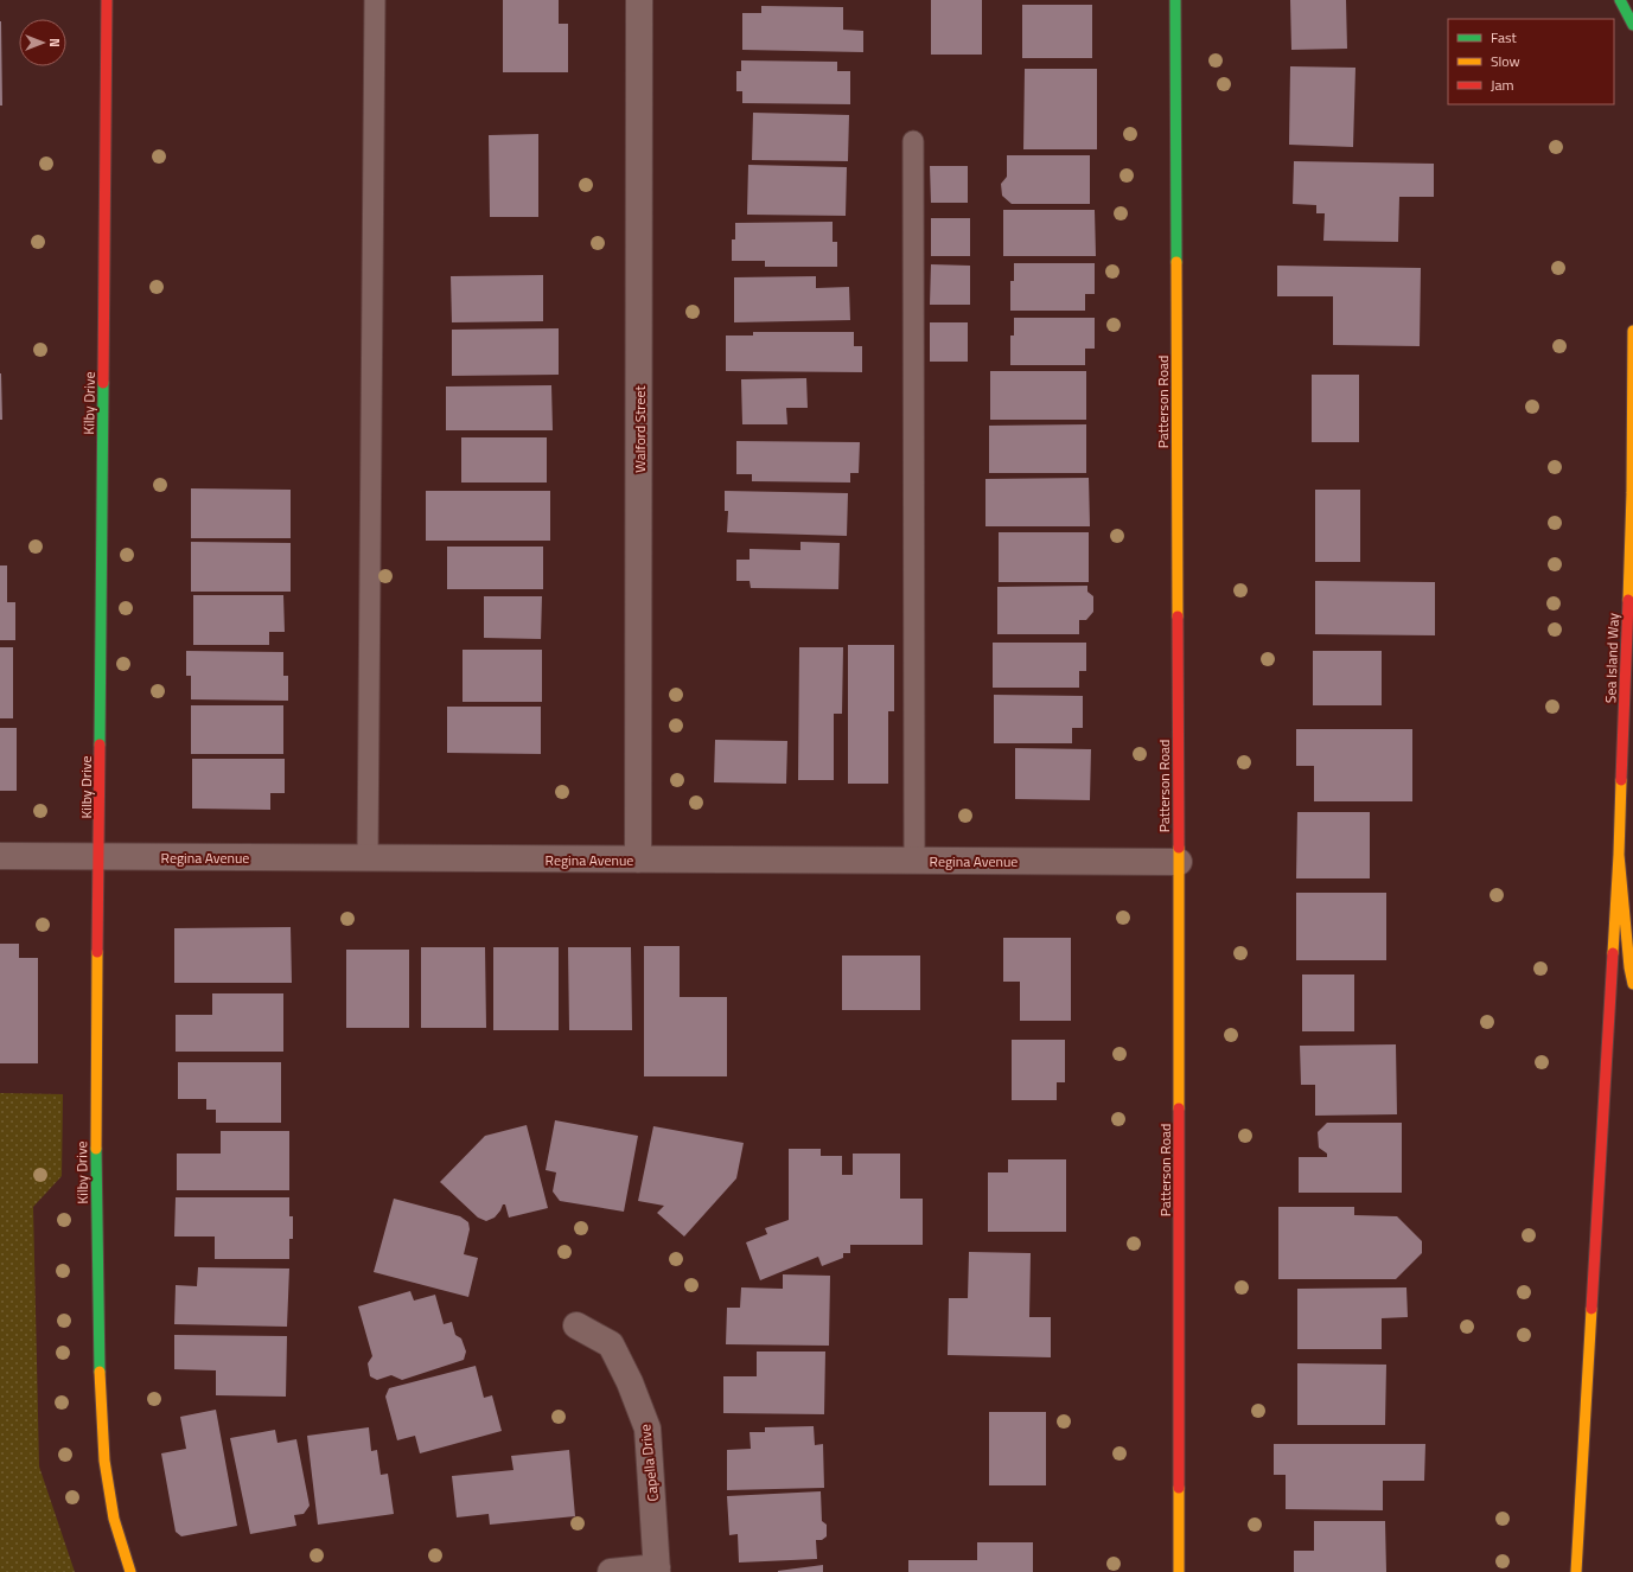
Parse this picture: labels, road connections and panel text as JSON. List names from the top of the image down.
{
  "streets": {
    "main road": ["Patterson Road", "Kilby Drive", "Sea Island Way"],
    "street": ["Walford Street", "Regina Avenue", "Capella Drive"]
  },
  "crossings": [
    ["Patterson Road", "Regina Avenue"],
    ["Kilby Drive", "Regina Avenue"],
    ["Walford Street", "Regina Avenue"]
  ],
  "legend": ["Fast", "Slow", "Jam"],
  "north": "right"
}
